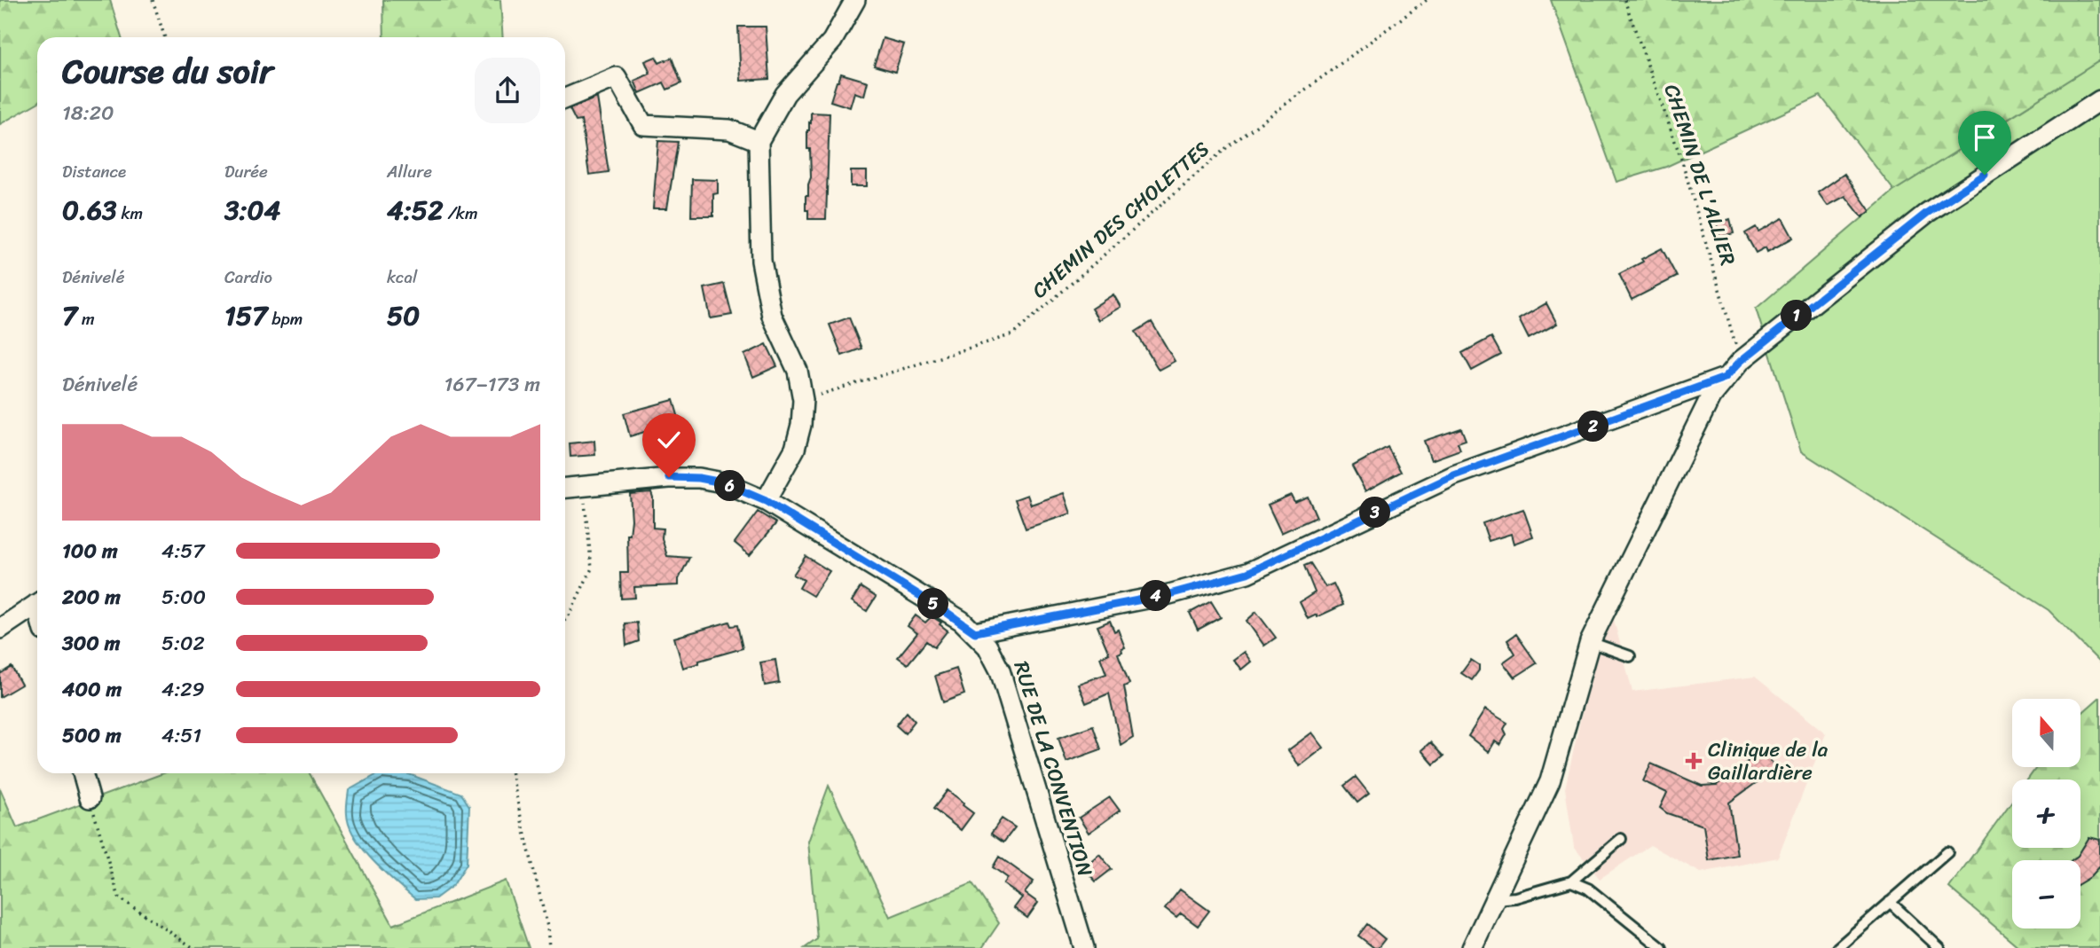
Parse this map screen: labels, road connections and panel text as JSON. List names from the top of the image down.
{
  "streets": {
    "street": ["RUE DE LA CONVENTION"],
    "path": ["CHEMIN DE L'ALLIER", "CHEMIN DES CHOLETTES"]
  },
  "places": {
    "health": ["Clinique de la Gaillardière"]
  },
  "north": "top",
  "page": {
    "heading": ["Course du soir", "18:20"],
    "stats": [
      ["Distance", "0.63 km"],
      ["Durée", "3:04"],
      ["Allure", "4:52 /km"],
      ["Dénivelé", "7 m"],
      ["Cardio", "157 bpm"],
      ["kcal", "50"]
    ],
    "pins": [
      "1",
      "2",
      "6",
      "3",
      "4",
      "5"
    ],
    "chart": ["Dénivelé", "167–173 m"],
    "list": [
      {
        "name": "100 m",
        "note": "4:57"
      },
      {
        "name": "200 m",
        "note": "5:00"
      },
      {
        "name": "300 m",
        "note": "5:02"
      },
      {
        "name": "400 m",
        "note": "4:29"
      },
      {
        "name": "500 m",
        "note": "4:51"
      }
    ],
    "map_buttons": ["+", "−"]
  }
}
